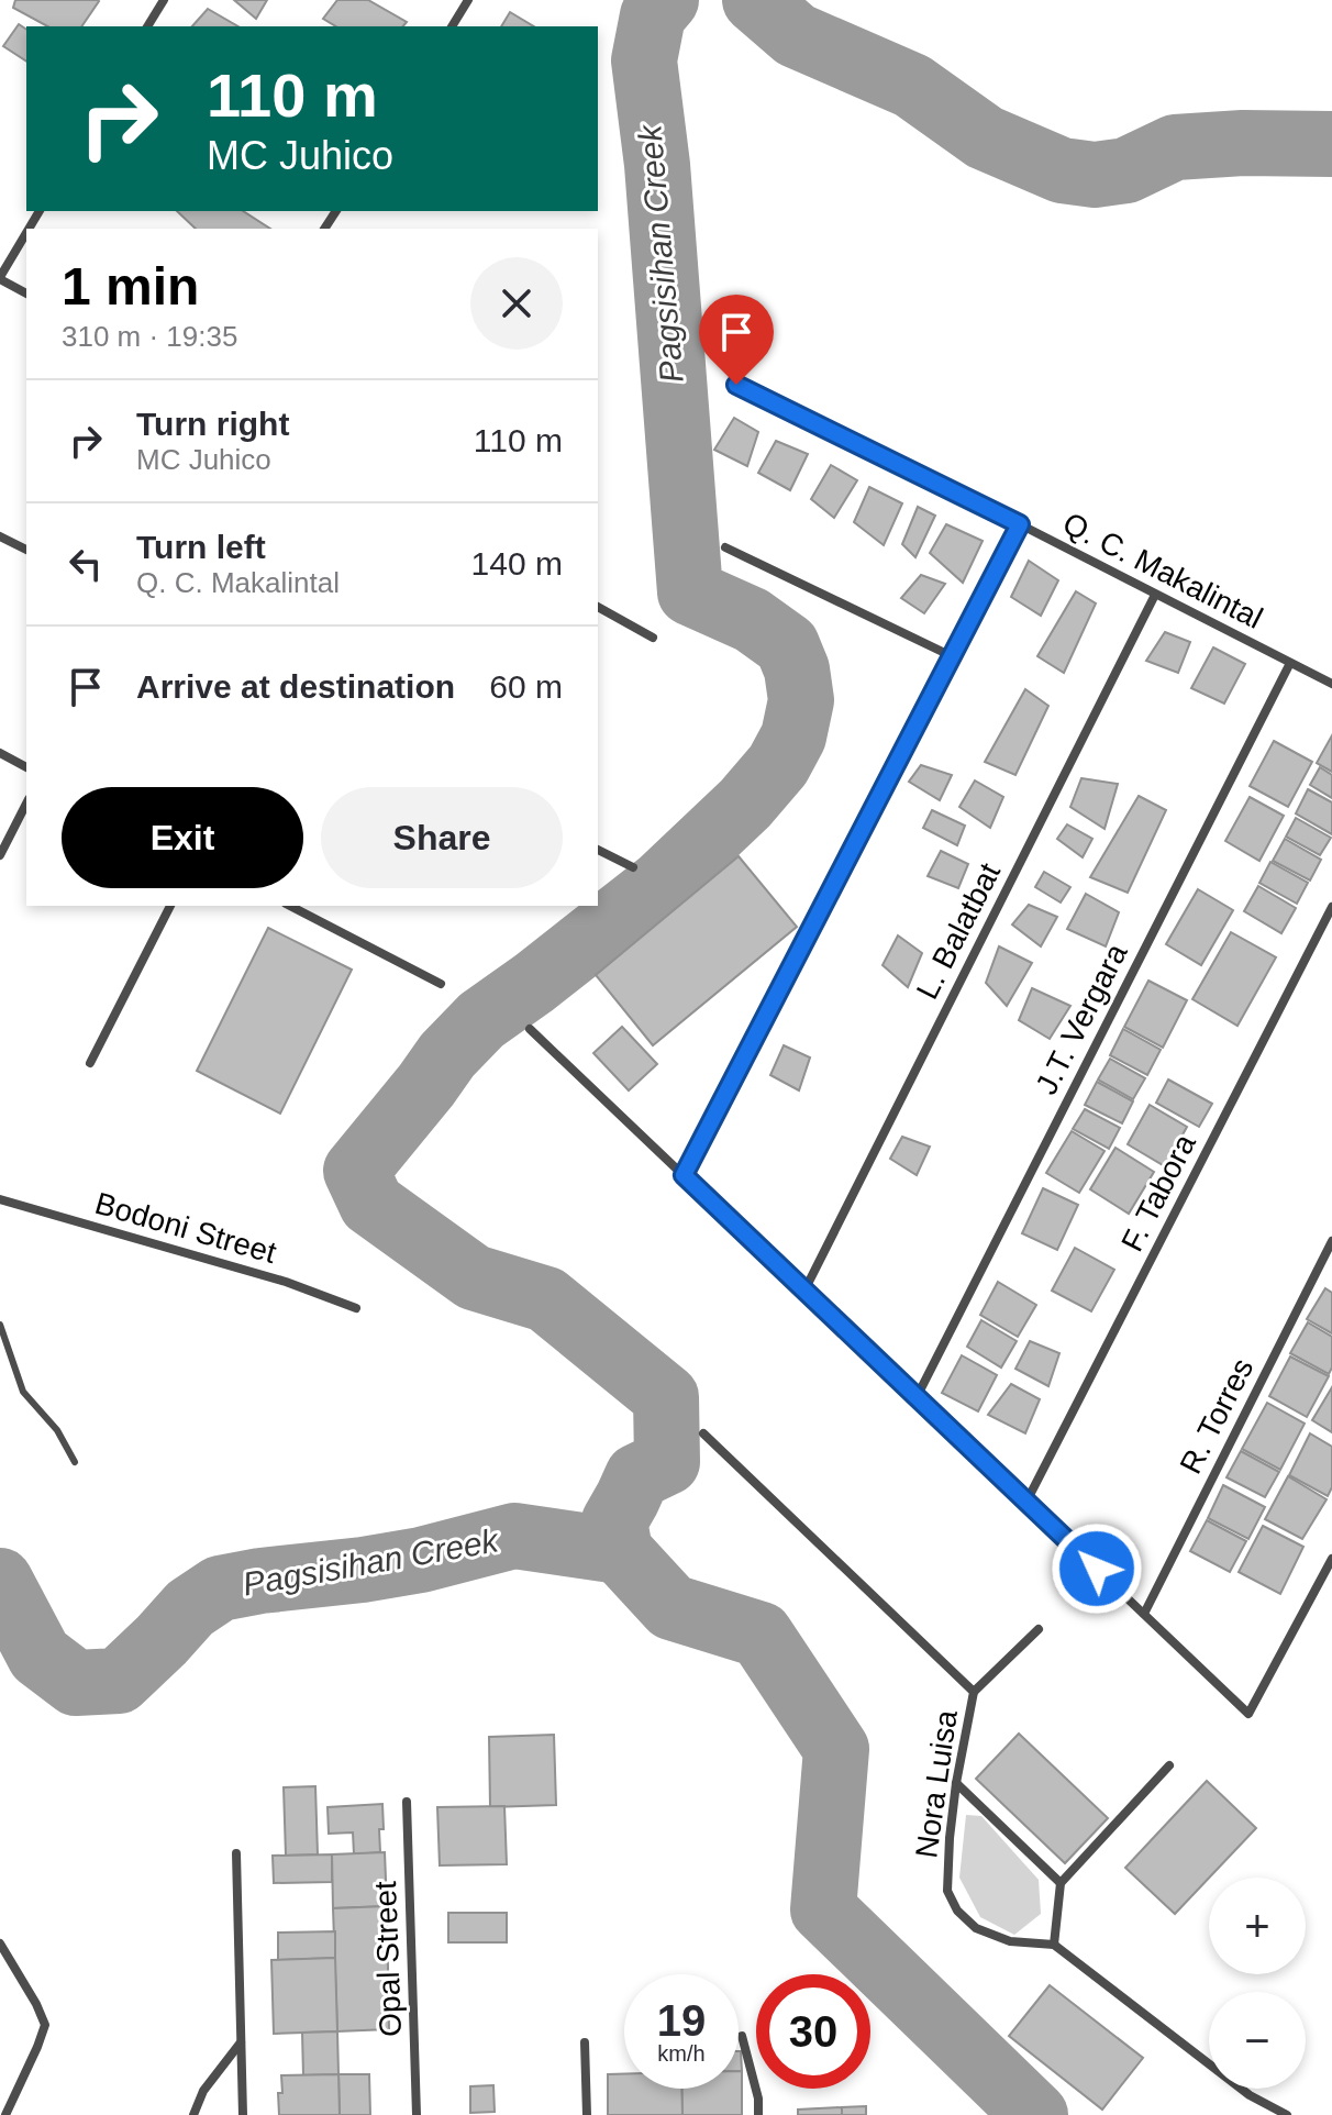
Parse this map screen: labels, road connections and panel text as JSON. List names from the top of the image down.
{
  "streets": {
    "street": [
      "Q. C. Makalintal",
      "L. Balatbat",
      "J.T. Vergara",
      "F. Tabora",
      "Bodoni Street",
      "R. Torres",
      "Nora Luisa",
      "Opal Street"
    ]
  },
  "crossings": [
    ["Q. C. Makalintal", "L. Balatbat"],
    ["Q. C. Makalintal", "J.T. Vergara"]
  ],
  "water": ["Pagsisihan Creek"],
  "page": {
    "turn": ["110 m", "MC Juhico"],
    "heading": ["1 min", "310 m · 19:35"],
    "list": [
      {
        "name": "Turn right",
        "note": "MC Juhico",
        "value": "110 m"
      },
      {
        "name": "Turn left",
        "note": "Q. C. Makalintal",
        "value": "140 m"
      },
      {
        "name": "Arrive at destination",
        "value": "60 m"
      }
    ],
    "buttons": ["Exit", "Share"],
    "map_buttons": ["+", "−"],
    "speed": "19 km/h",
    "limit": "30"
  }
}
